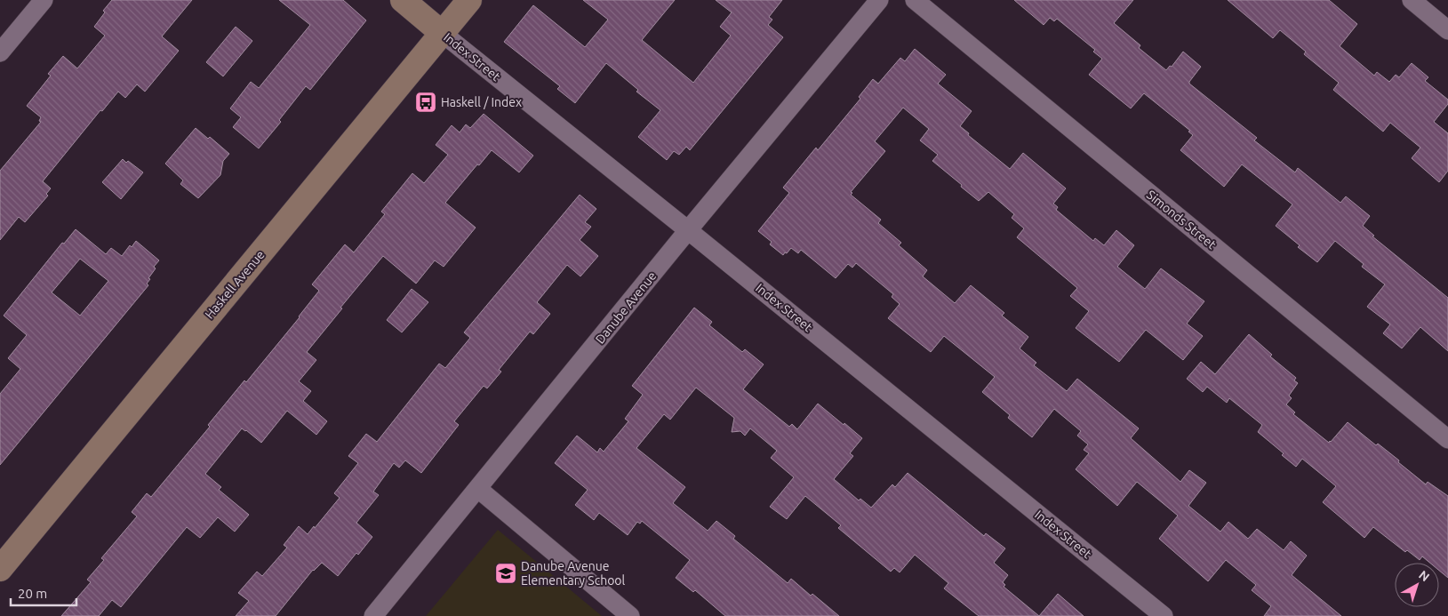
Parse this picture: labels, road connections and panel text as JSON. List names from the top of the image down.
{
  "streets": {
    "main road": ["Index Street", "Haskell Avenue"],
    "street": ["Simonds Street", "Danube Avenue"]
  },
  "crossings": [
    ["Index Street", "Haskell Avenue"],
    ["Index Street", "Danube Avenue"]
  ],
  "places": {
    "bus stop": ["Haskell / Index"],
    "school or university": ["Danube Avenue Elementary School"]
  },
  "scale_bar": "20 m",
  "north": "top right"
}
